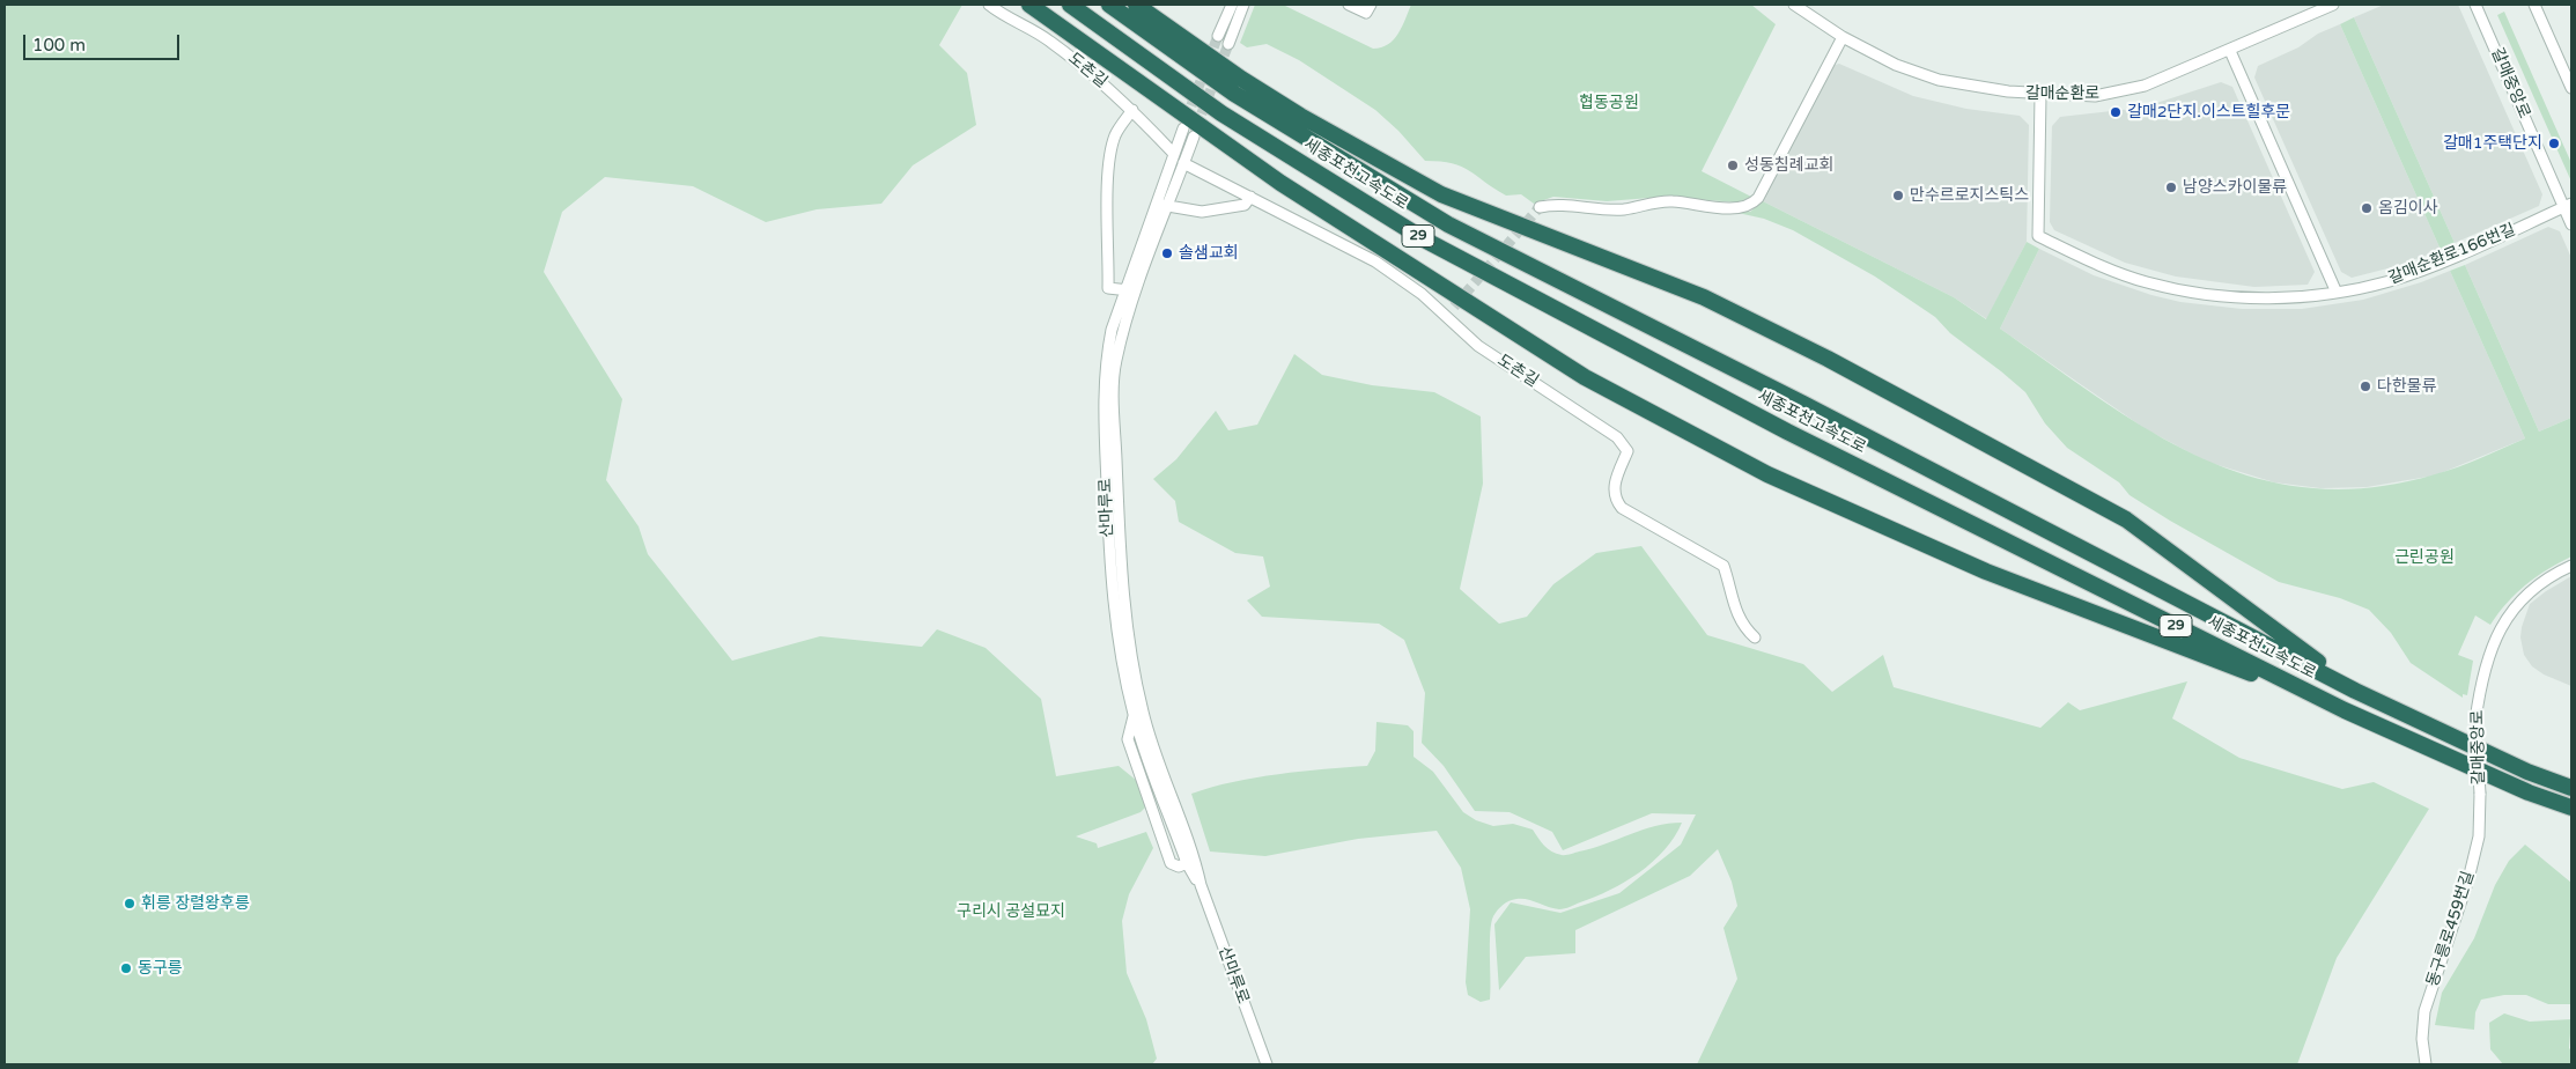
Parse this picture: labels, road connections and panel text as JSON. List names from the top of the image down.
{
  "streets": {
    "highway": ["세종포천고속도로", "29"],
    "street": [
      "도촌길",
      "갈매중앙로",
      "갈매순환로",
      "갈매순환로166번길",
      "산마루로",
      "동구릉로459번길"
    ]
  },
  "crossings": [
    ["도촌길", "산마루로"],
    ["갈매중앙로", "갈매순환로166번길"],
    ["갈매중앙로", "동구릉로459번길"],
    ["갈매순환로", "갈매순환로166번길"]
  ],
  "parks": ["협동공원", "근린공원", "구리시 공설묘지"],
  "places": [
    "갈매2단지.이스트힐후문",
    "갈매1주택단지",
    "성동침례교회",
    "남양스카이물류",
    "만수르로지스틱스",
    "옴김이사",
    "솔샘교회",
    "다한물류",
    "휘릉 장렬왕후릉",
    "동구릉"
  ],
  "scale_bar": "100 m"
}
